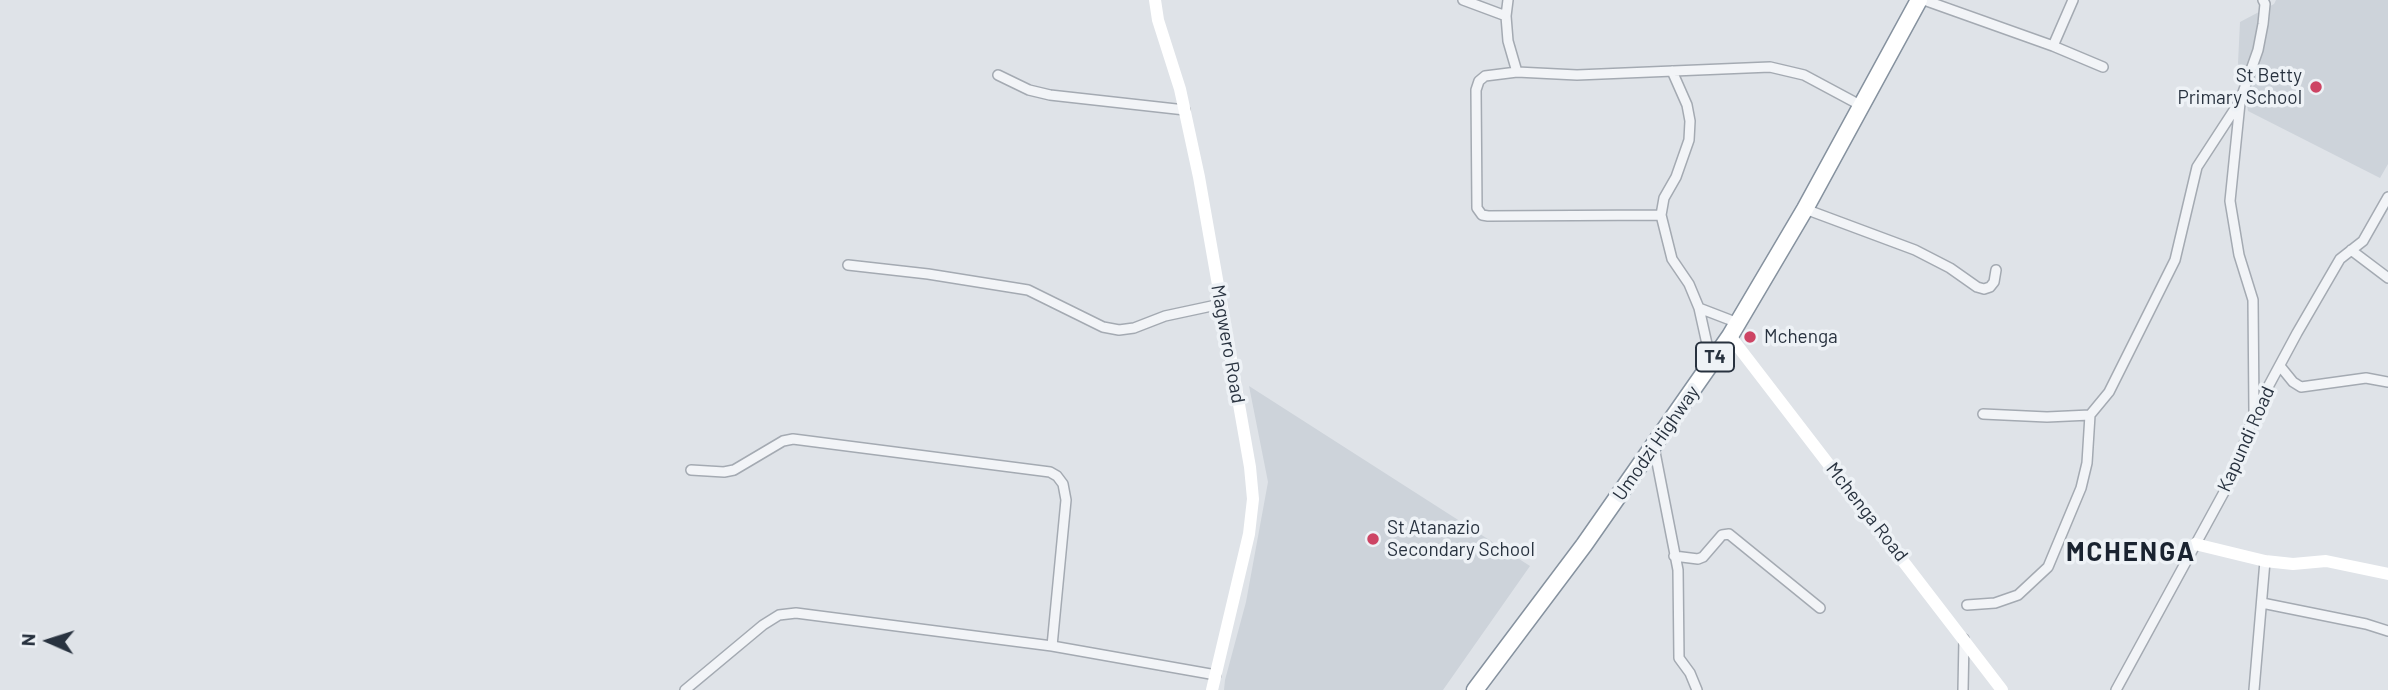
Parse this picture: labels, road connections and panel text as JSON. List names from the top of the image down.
{
  "streets": {
    "highway": ["T4", "Umodzi Highway"],
    "street": ["Magwero Road", "Kapundi Road", "Mchenga Road"]
  },
  "crossings": [
    ["Umodzi Highway", "Mchenga Road"]
  ],
  "districts": ["MCHENGA"],
  "places": ["St Betty Primary School", "Mchenga", "St Atanazio Secondary School"],
  "north": "left"
}
